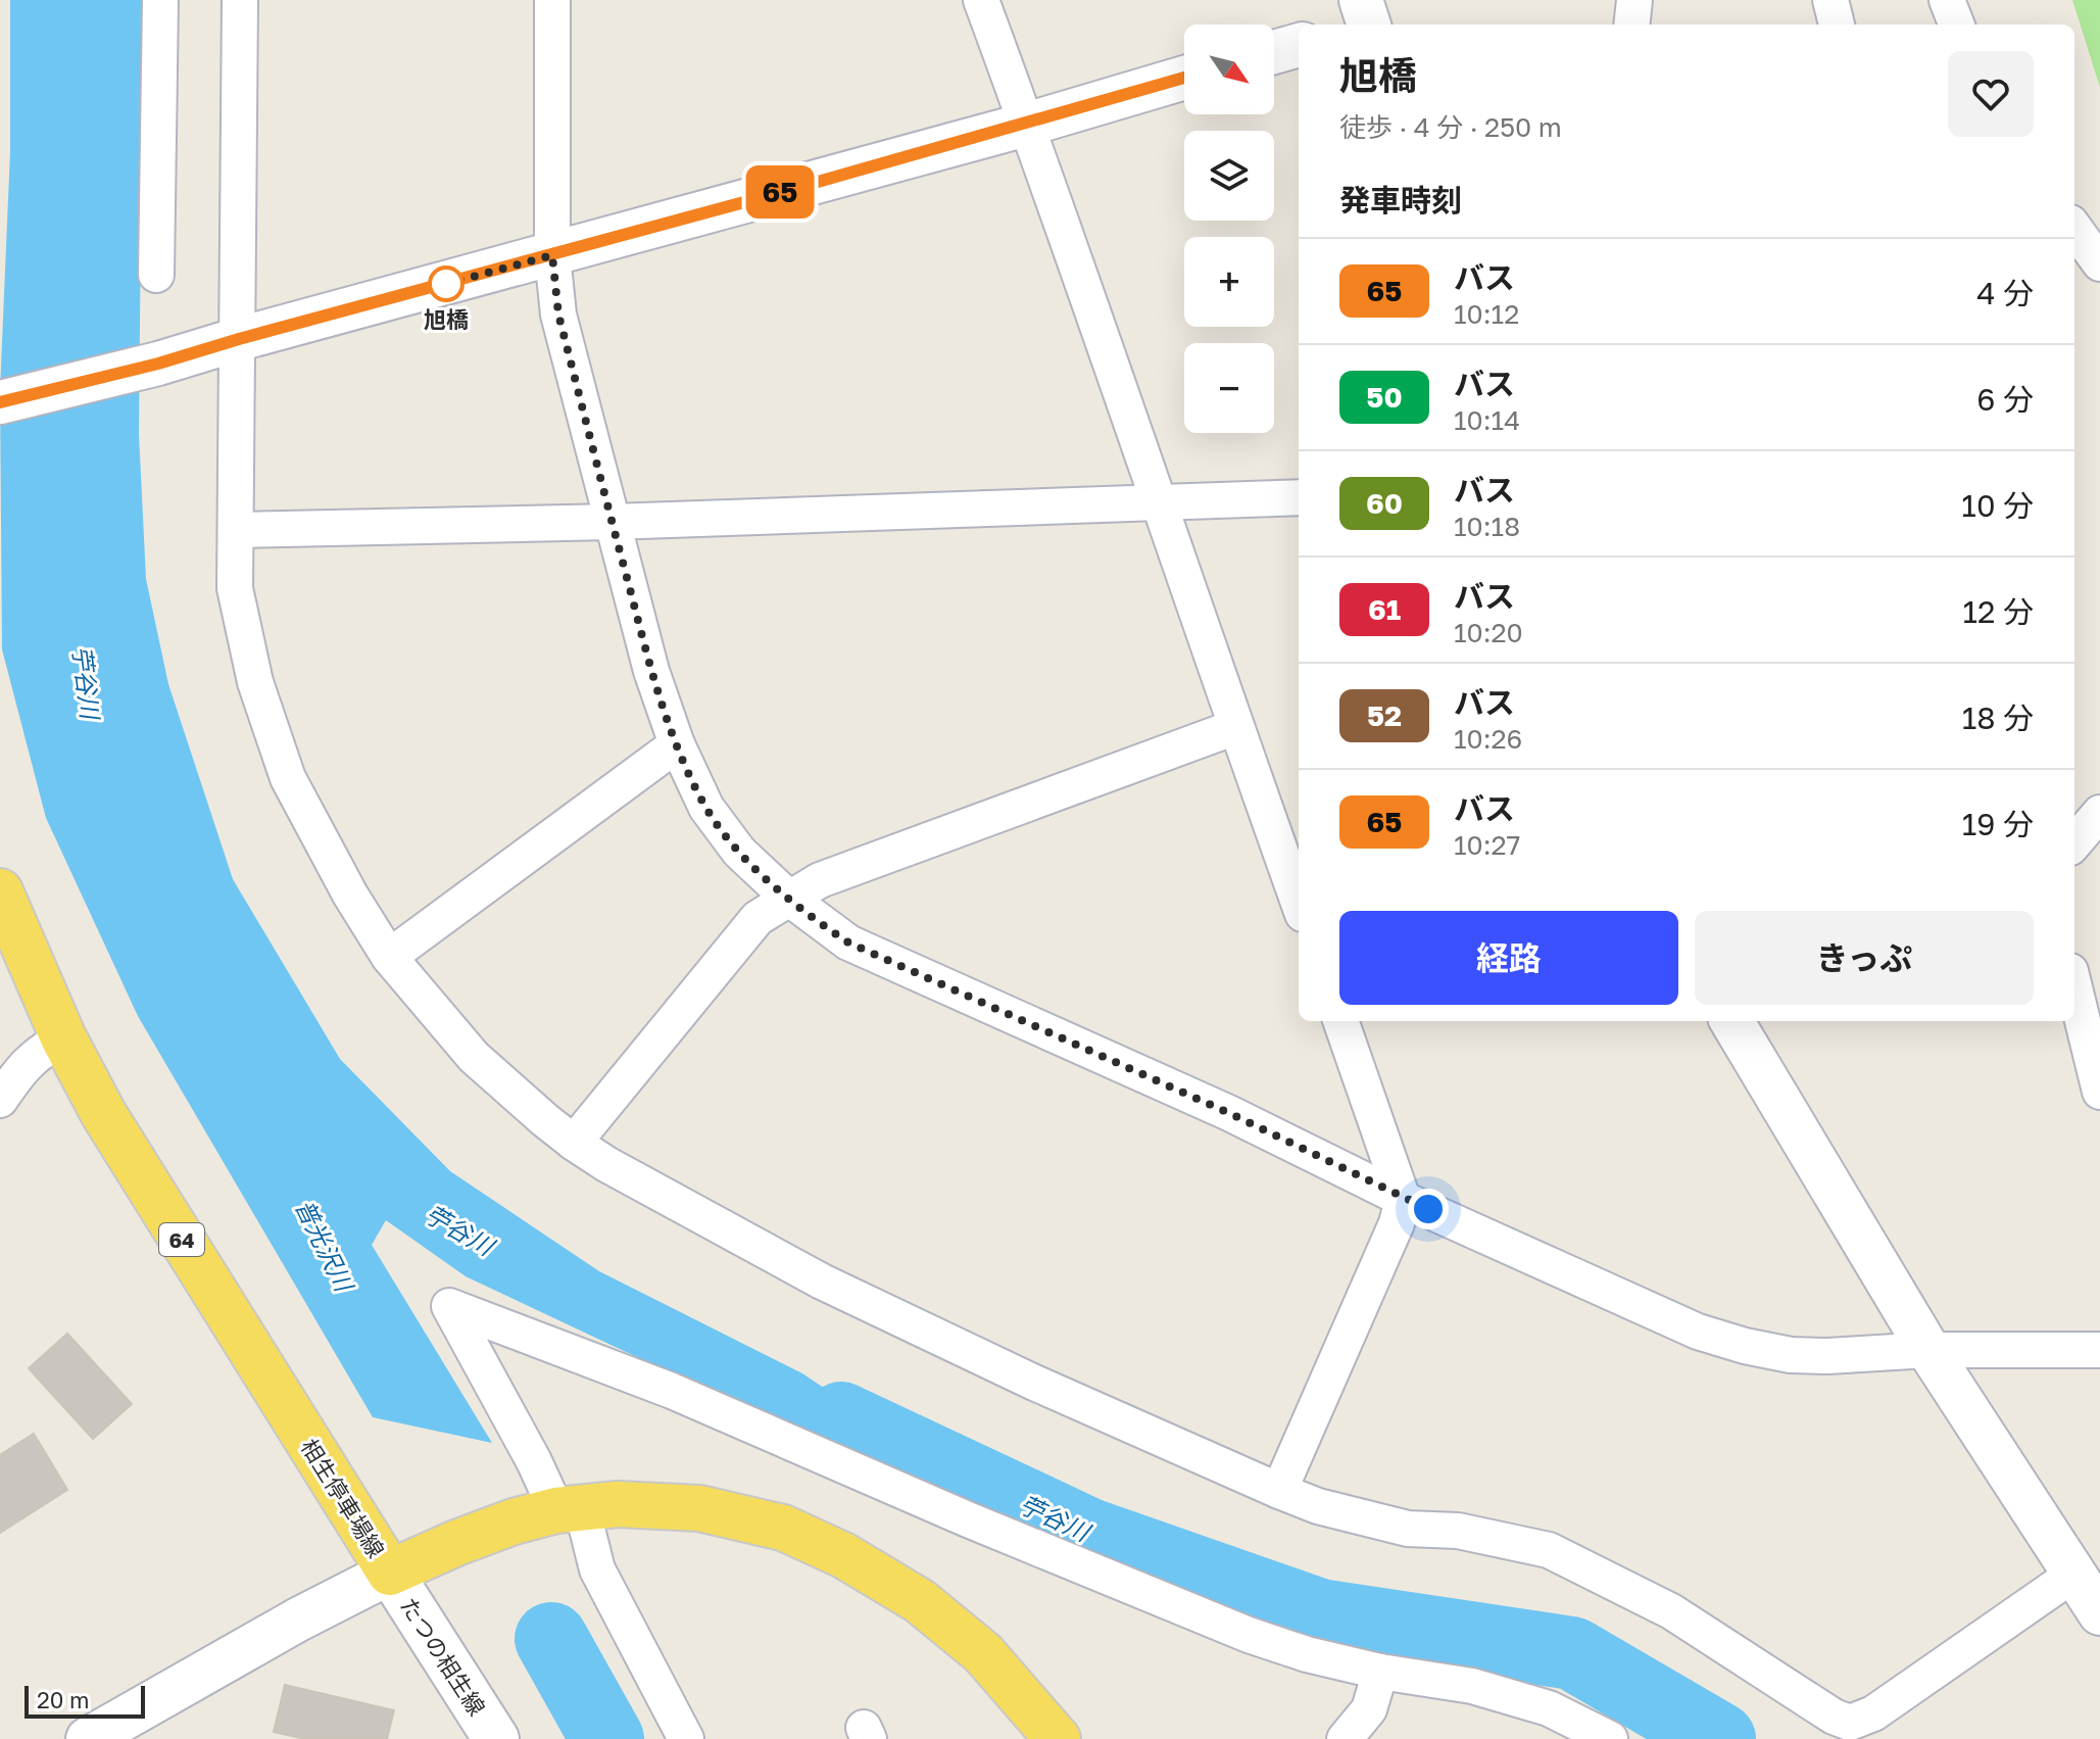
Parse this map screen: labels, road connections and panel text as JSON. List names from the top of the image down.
{
  "streets": {
    "main road": ["64", "相生停車場線", "たつの相生線"]
  },
  "crossings": [
    ["相生停車場線", "たつの相生線"]
  ],
  "water": ["苧谷川", "普光沢川"],
  "places": ["旭橋"],
  "lines": ["bus line 65"],
  "scale_bar": "20 m",
  "north": "bottom right",
  "page": {
    "on_map": "65",
    "map_buttons": ["+", "−"],
    "heading": [
      ["旭橋", "徒歩 · 4 分 · 250 m"],
      "発車時刻"
    ],
    "list": [
      {
        "mark": "65",
        "name": "バス",
        "note": "10:12",
        "value": "4 分"
      },
      {
        "mark": "50",
        "name": "バス",
        "note": "10:14",
        "value": "6 分"
      },
      {
        "mark": "60",
        "name": "バス",
        "note": "10:18",
        "value": "10 分"
      },
      {
        "mark": "61",
        "name": "バス",
        "note": "10:20",
        "value": "12 分"
      },
      {
        "mark": "52",
        "name": "バス",
        "note": "10:26",
        "value": "18 分"
      },
      {
        "mark": "65",
        "name": "バス",
        "note": "10:27",
        "value": "19 分"
      }
    ],
    "buttons": ["経路", "きっぷ"],
    "scale": "20 m"
  }
}
